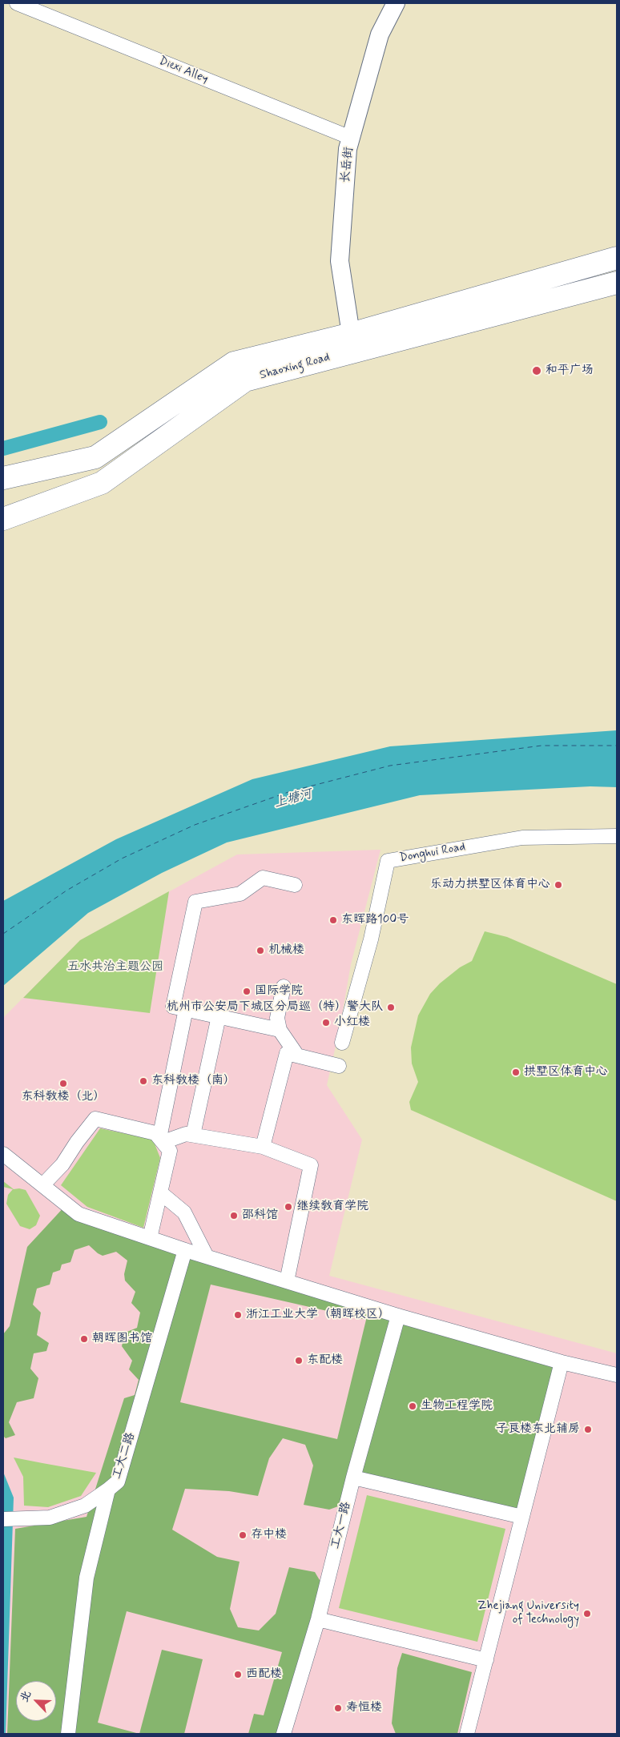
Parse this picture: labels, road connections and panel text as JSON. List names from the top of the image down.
{
  "streets": {
    "main road": ["Shaoxing Road"],
    "street": [
      "Diexi Alley",
      "长岳街",
      "Donghui Road",
      "工大二路",
      "工大一路"
    ]
  },
  "crossings": [
    ["Diexi Alley", "长岳街"],
    ["长岳街", "Shaoxing Road"]
  ],
  "water": ["上塘河"],
  "parks": ["五水共治主题公园"],
  "places": [
    "和平广场",
    "乐动力拱墅区体育中心",
    "东晖路100号",
    "机械楼",
    "国际学院",
    "杭州市公安局下城区分局巡（特）警大队",
    "小红楼",
    "拱墅区体育中心",
    "东科教楼（南）",
    "东科教楼（北）",
    "继续教育学院",
    "邵科馆",
    "浙江工业大学（朝晖校区）",
    "朝晖图书馆",
    "东配楼",
    "生物工程学院",
    "子良楼东北辅房",
    "存中楼",
    "Zhejiang University of Technology",
    "西配楼",
    "寿恒楼"
  ],
  "north": "top left"
}
